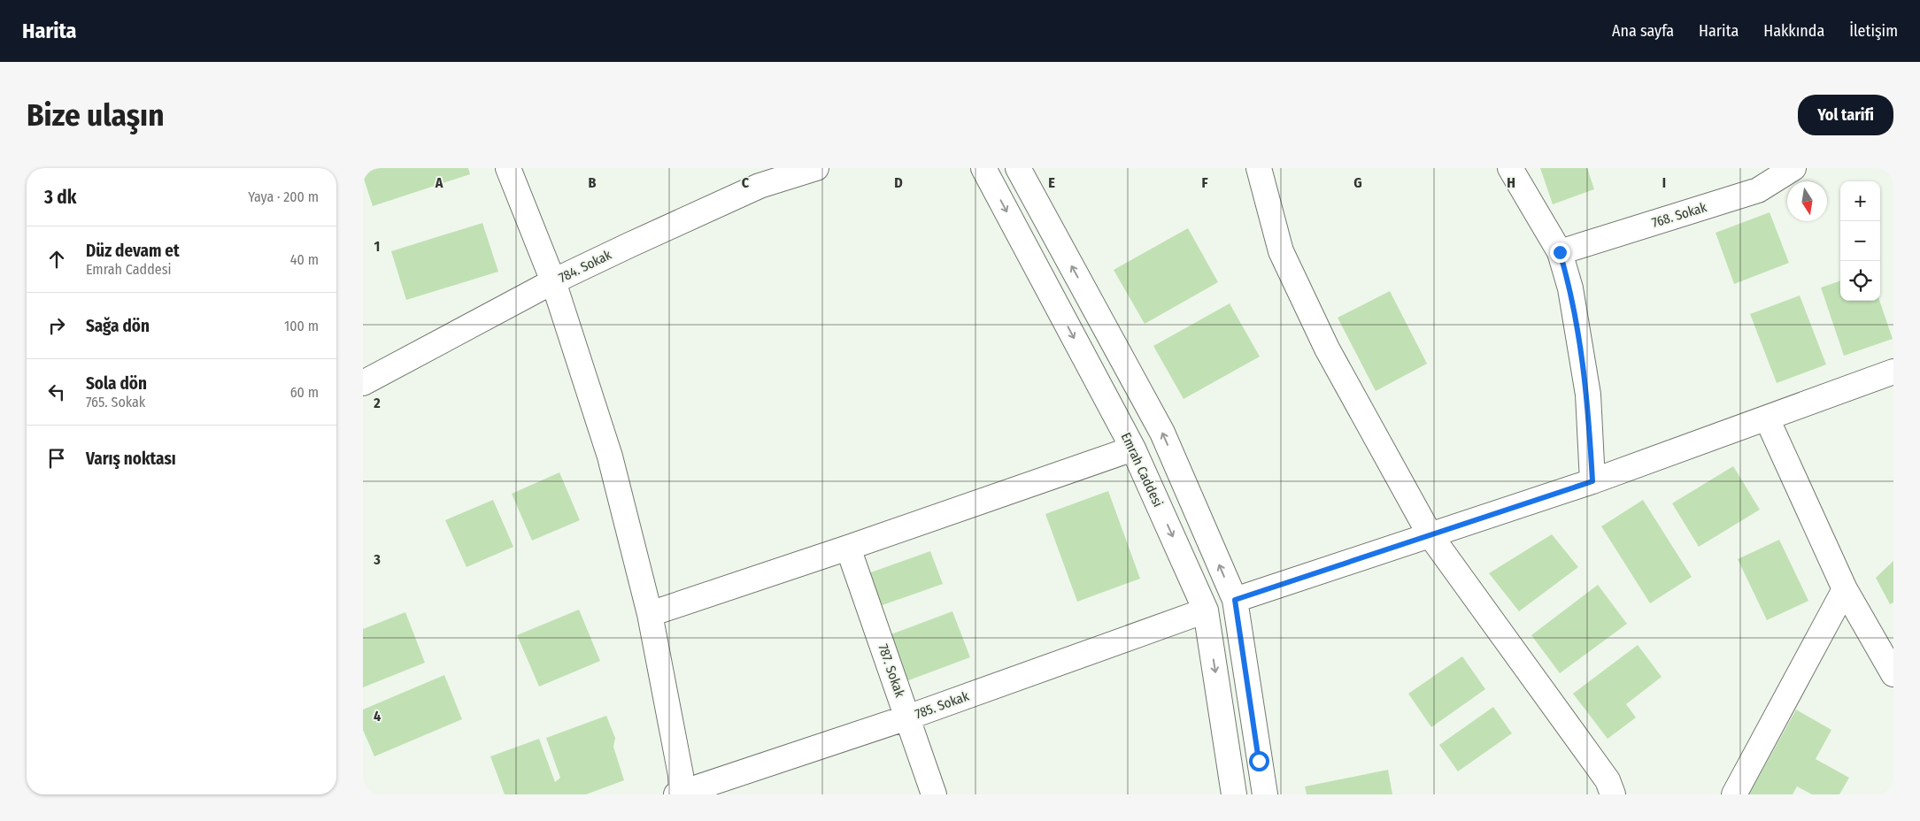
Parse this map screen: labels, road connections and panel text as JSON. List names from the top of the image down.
{
  "streets": {
    "street": [
      "768. Sokak",
      "784. Sokak",
      "Emrah Caddesi",
      "787. Sokak",
      "785. Sokak"
    ]
  },
  "crossings": [
    ["Emrah Caddesi", "785. Sokak"],
    ["787. Sokak", "785. Sokak"]
  ],
  "north": "bottom",
  "page": {
    "header": "Harita",
    "nav": [
      "Ana sayfa",
      "Harita",
      "Hakkında",
      "İletişim"
    ],
    "buttons": "Yol tarifi",
    "title": "Bize ulaşın",
    "heading": ["3 dk", "Yaya · 200 m"],
    "map_buttons": ["+", "−"],
    "list": [
      ["Düz devam et", "Emrah Caddesi", "40 m"],
      ["Sağa dön", "100 m"],
      ["Sola dön", "765. Sokak", "60 m"],
      "Varış noktası"
    ]
  },
  "grid": {
    "columns": [
      "A",
      "B",
      "C",
      "D",
      "E",
      "F",
      "G",
      "H",
      "I"
    ],
    "rows": [
      "1",
      "2",
      "3",
      "4"
    ]
  }
}
